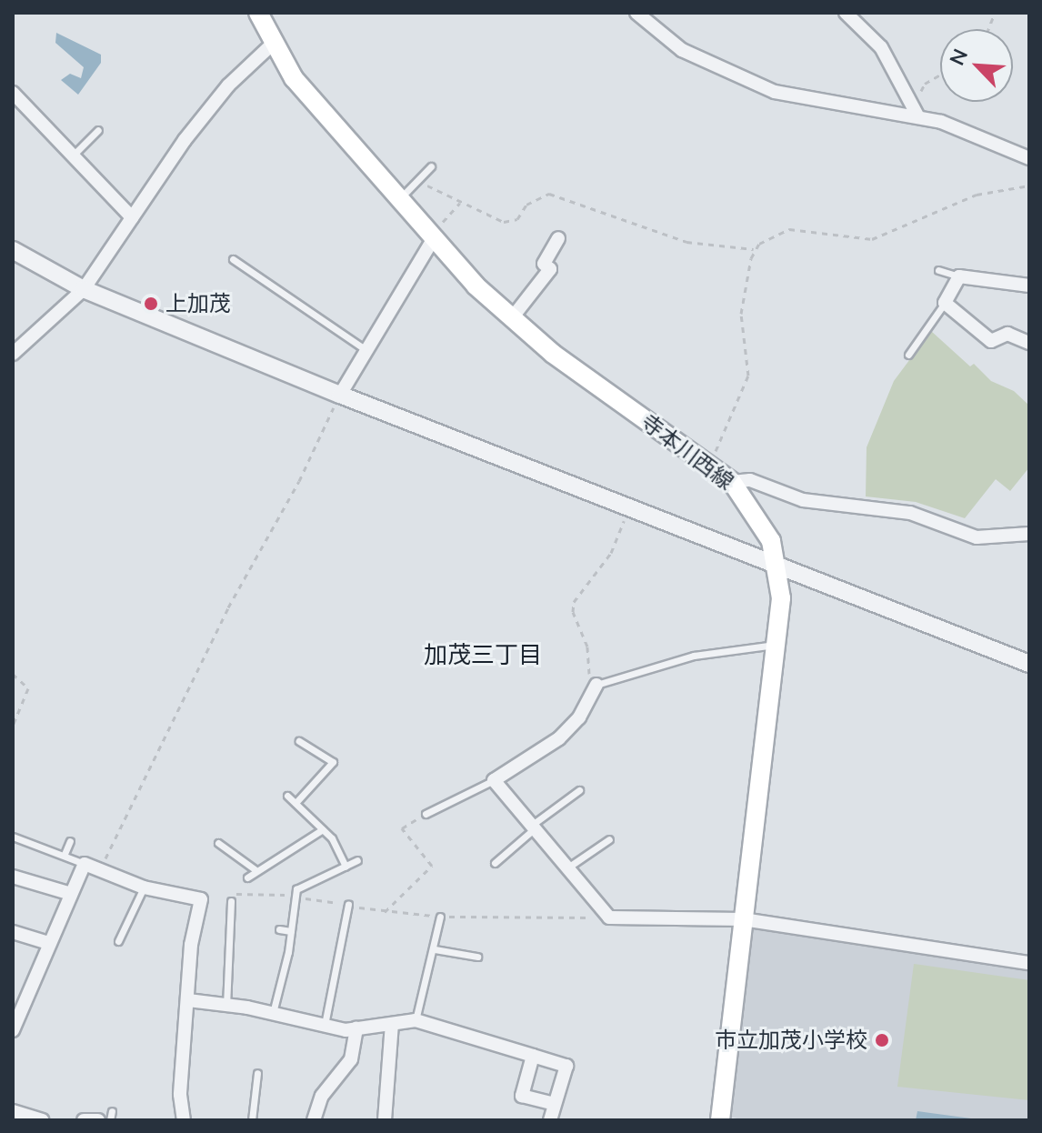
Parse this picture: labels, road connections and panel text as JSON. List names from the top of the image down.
{
  "streets": {
    "main road": ["寺本川西線"]
  },
  "districts": ["加茂三丁目"],
  "places": ["上加茂", "市立加茂小学校"],
  "north": "top left"
}
